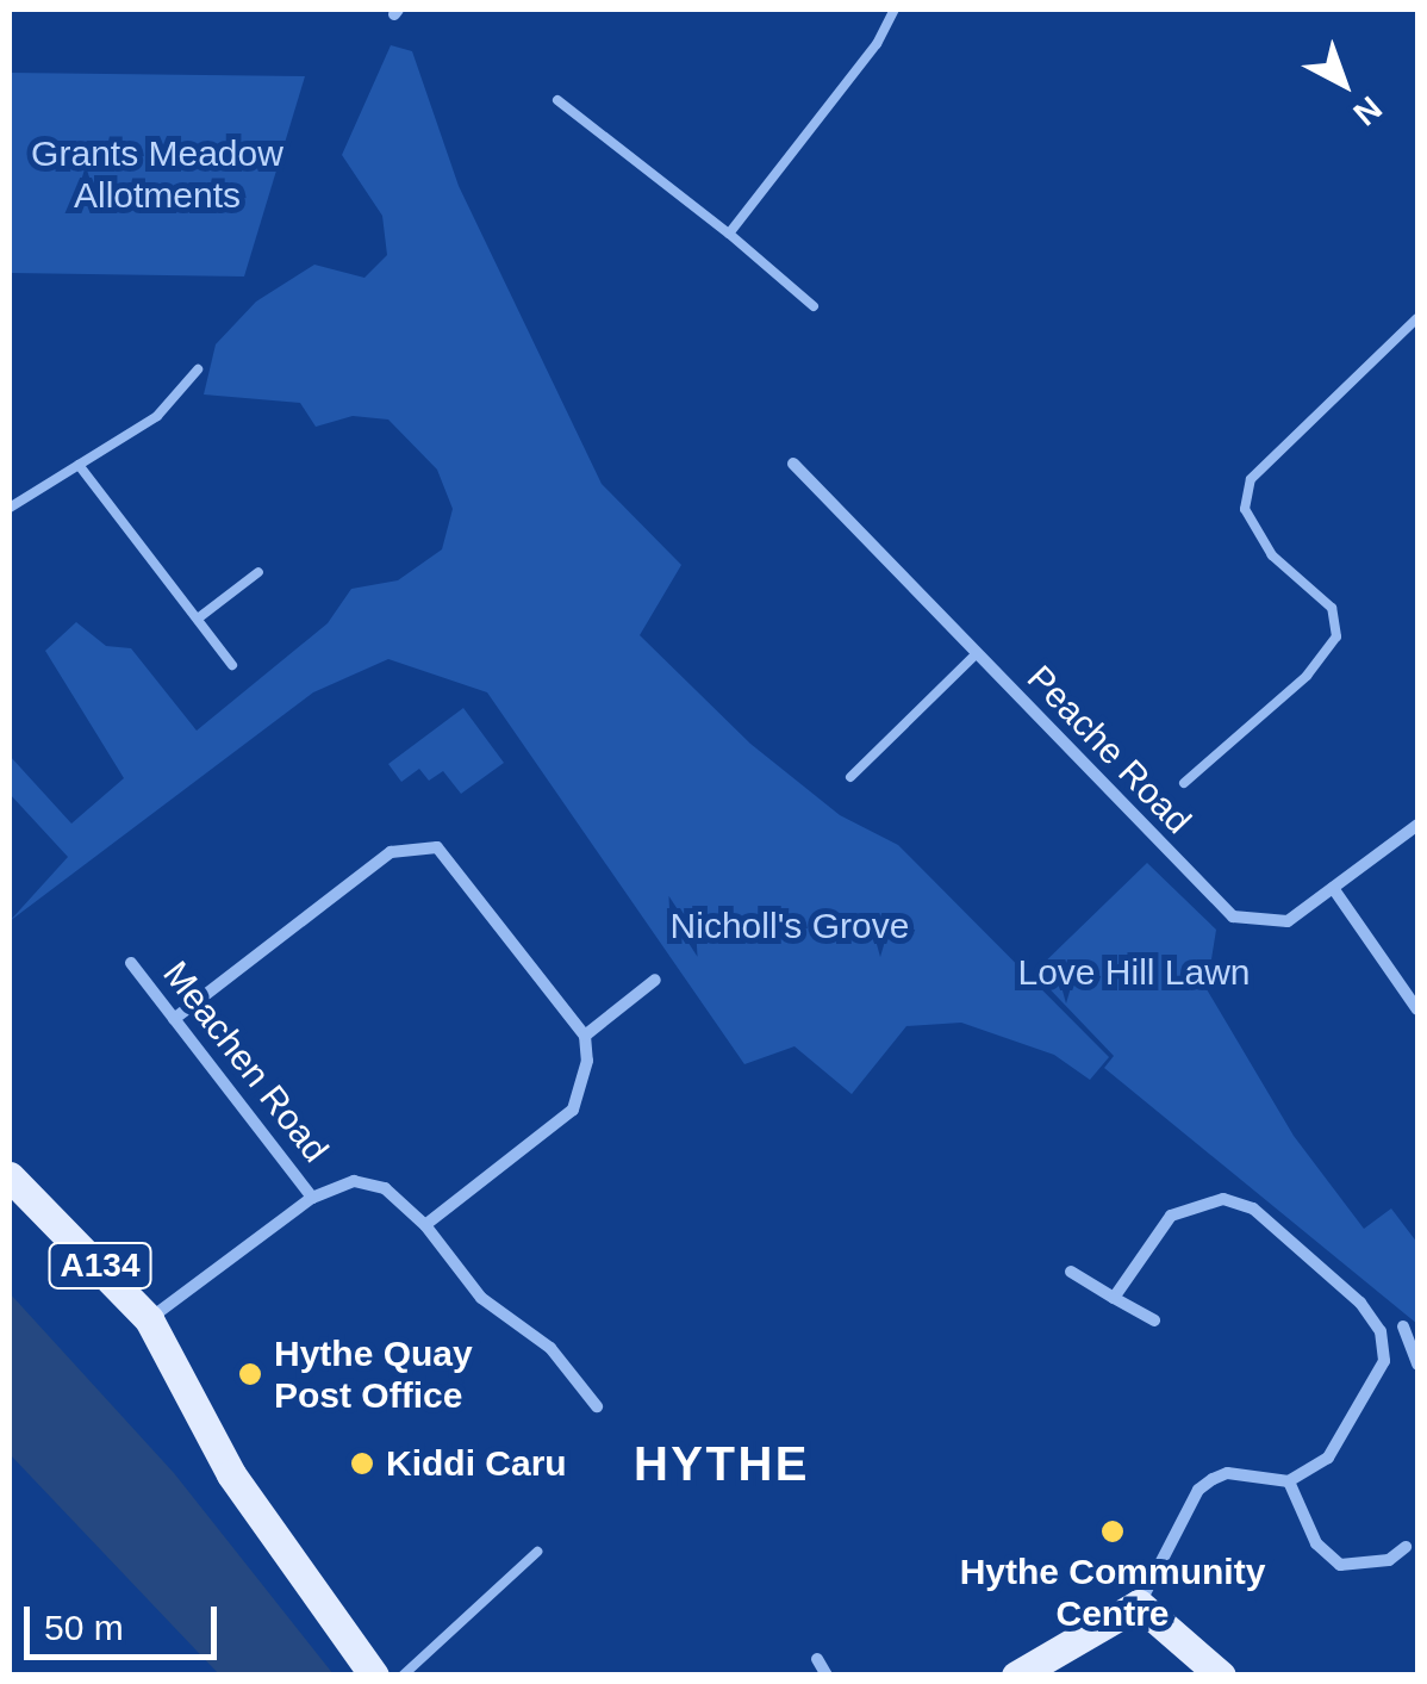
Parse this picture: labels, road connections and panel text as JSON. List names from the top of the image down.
{
  "streets": {
    "main road": ["A134"],
    "street": ["Peache Road", "Meachen Road"]
  },
  "districts": ["HYTHE"],
  "parks": ["Grants Meadow Allotments", "Nicholl's Grove", "Love Hill Lawn"],
  "places": ["Hythe Quay Post Office", "Kiddi Caru", "Hythe Community Centre"],
  "scale_bar": "50 m",
  "north": "bottom right"
}
